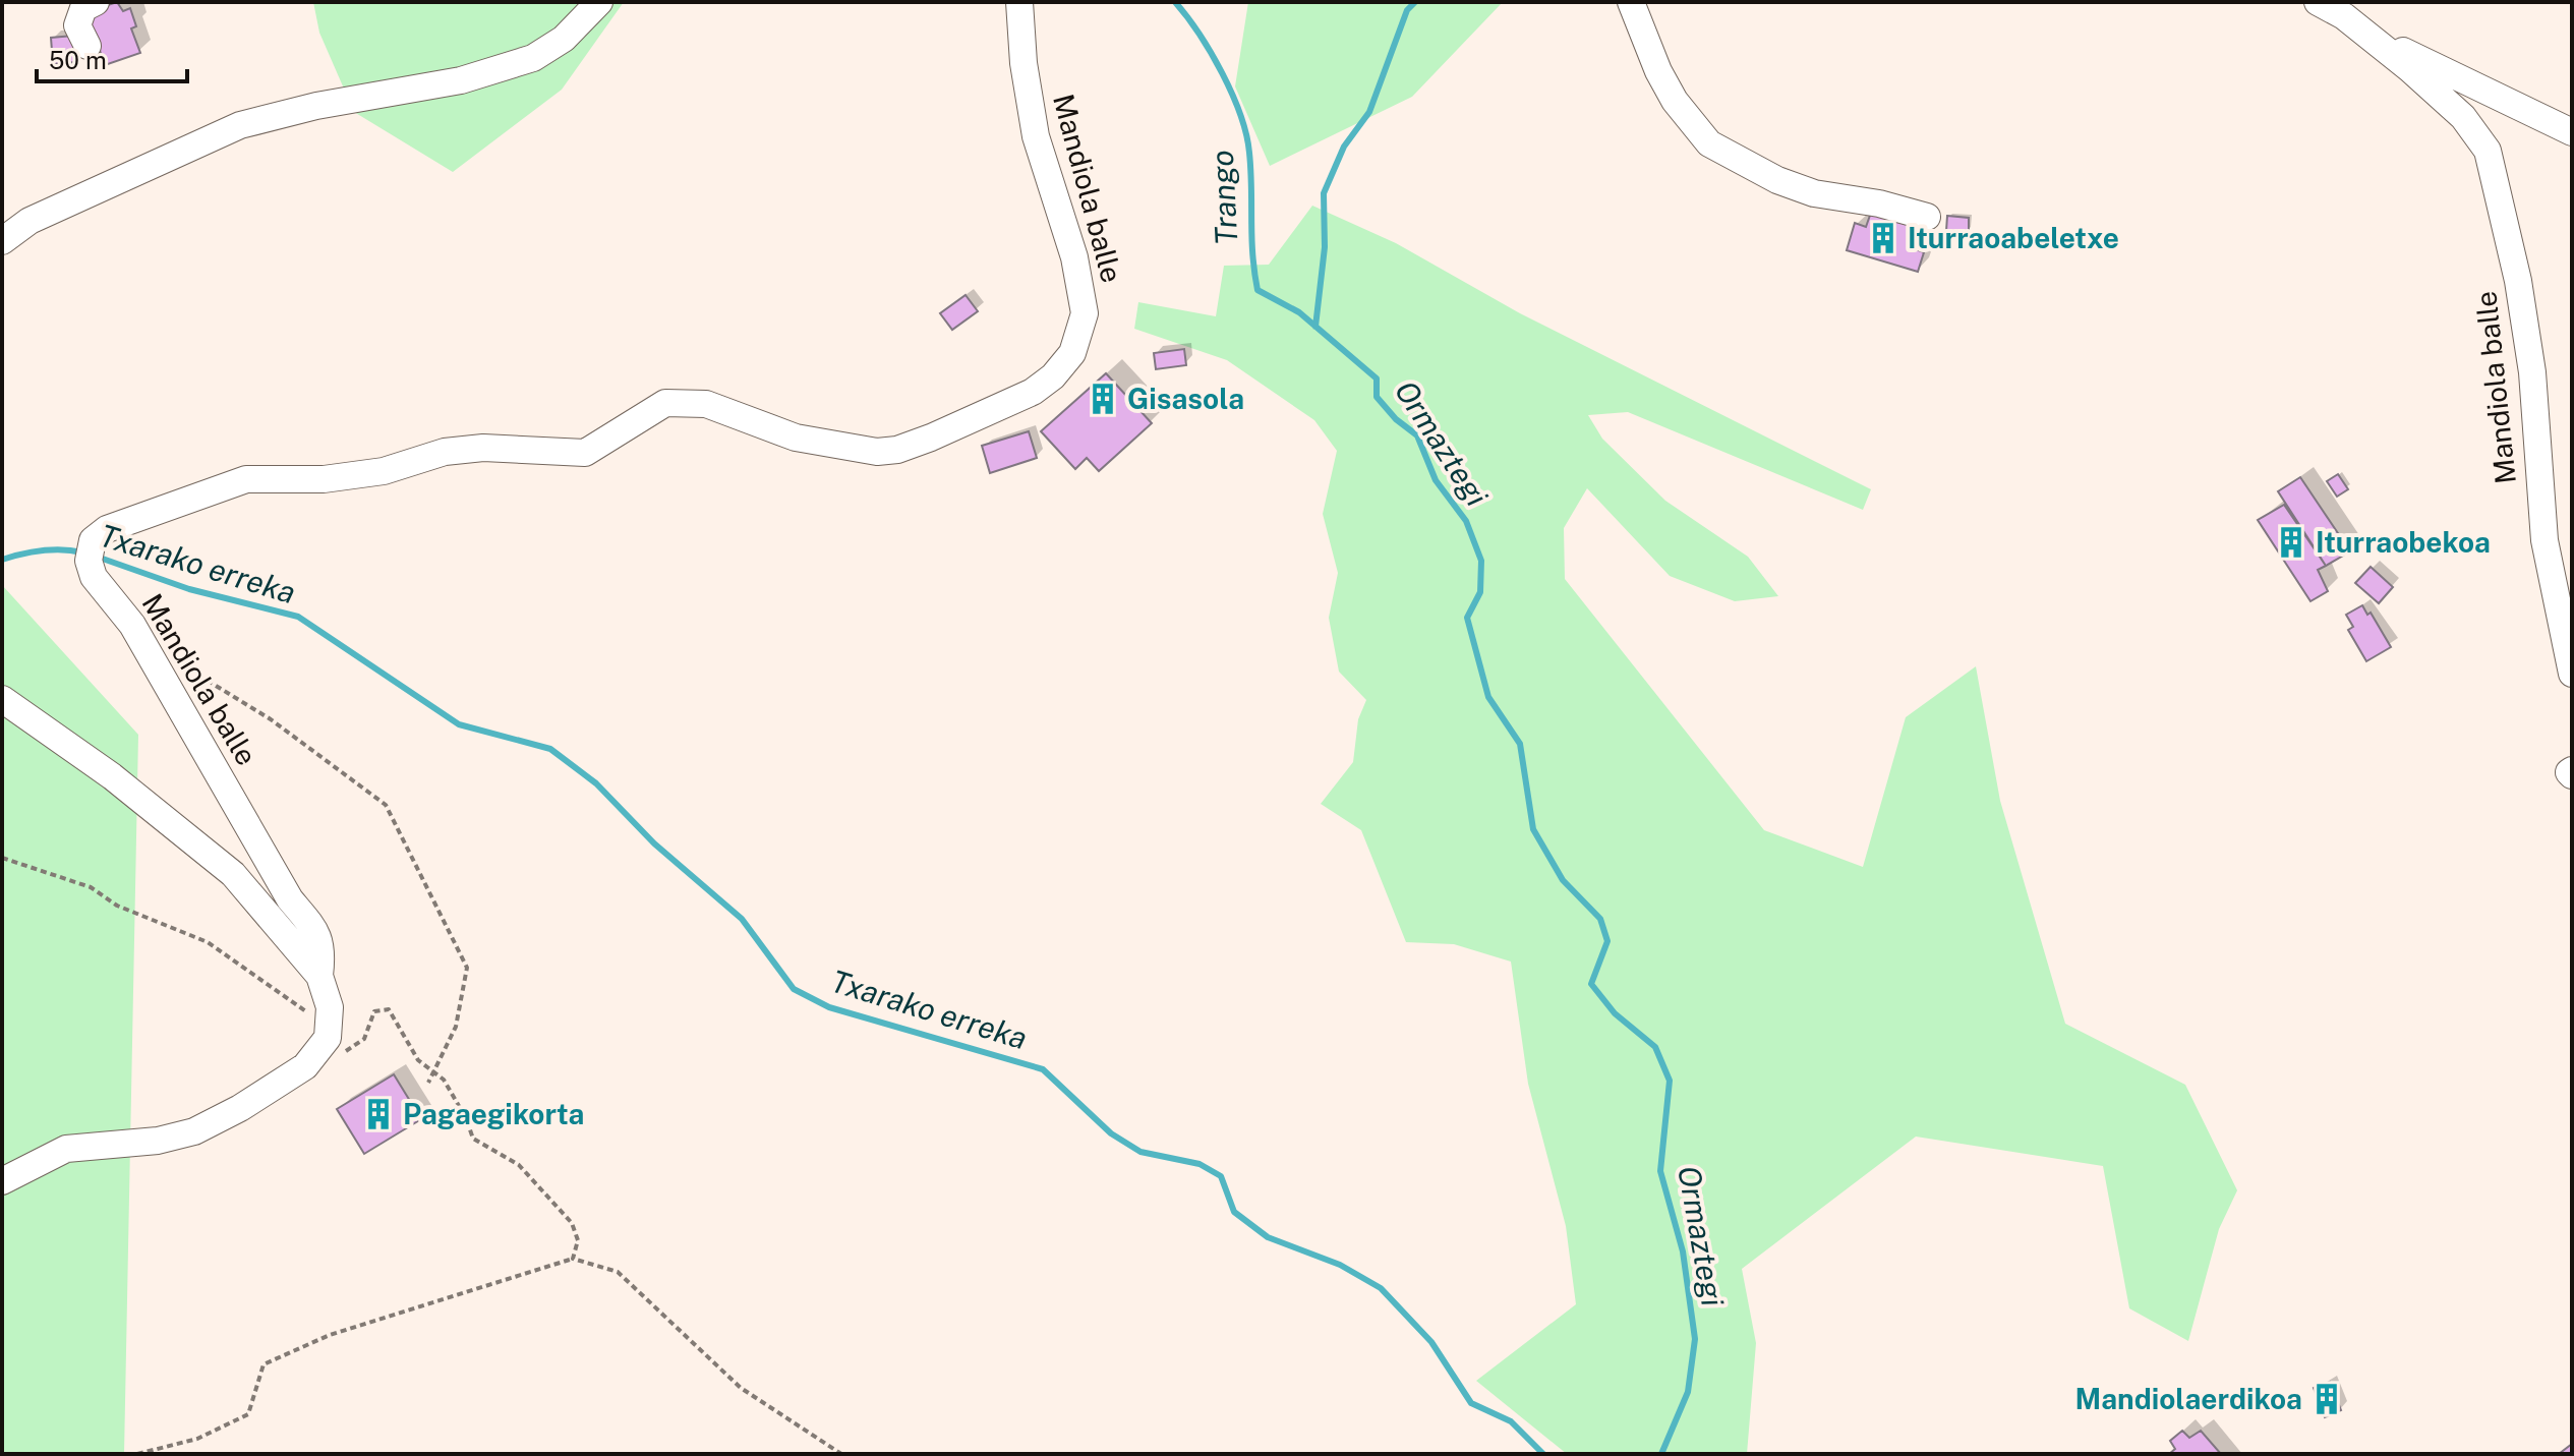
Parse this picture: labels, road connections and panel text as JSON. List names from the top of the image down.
{
  "streets": {
    "street": ["Mandiola balle"]
  },
  "water": ["Trango", "Ormaztegi", "Txarako erreka"],
  "places": {
    "building": [
      "Iturraoabeletxe",
      "Gisasola",
      "Iturraobekoa",
      "Pagaegikorta",
      "Mandiolaerdikoa"
    ]
  },
  "scale_bar": "50 m"
}
